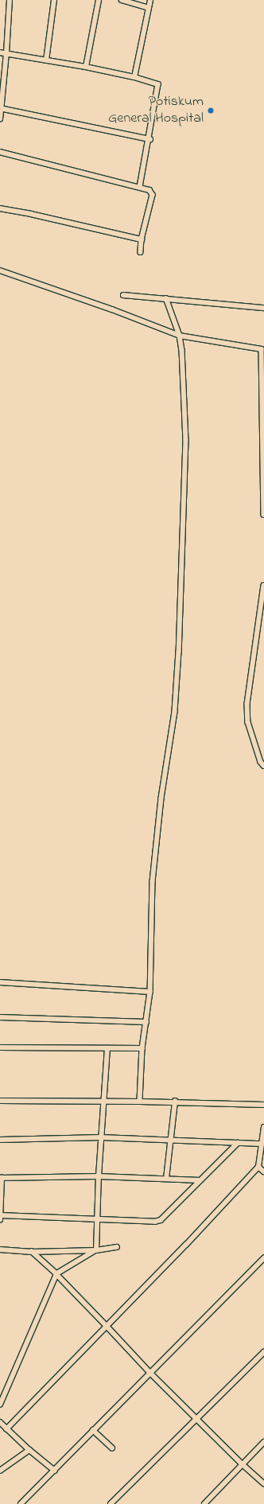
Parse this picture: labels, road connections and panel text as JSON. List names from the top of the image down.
{
  "places": ["Potiskum General Hospital"]
}
